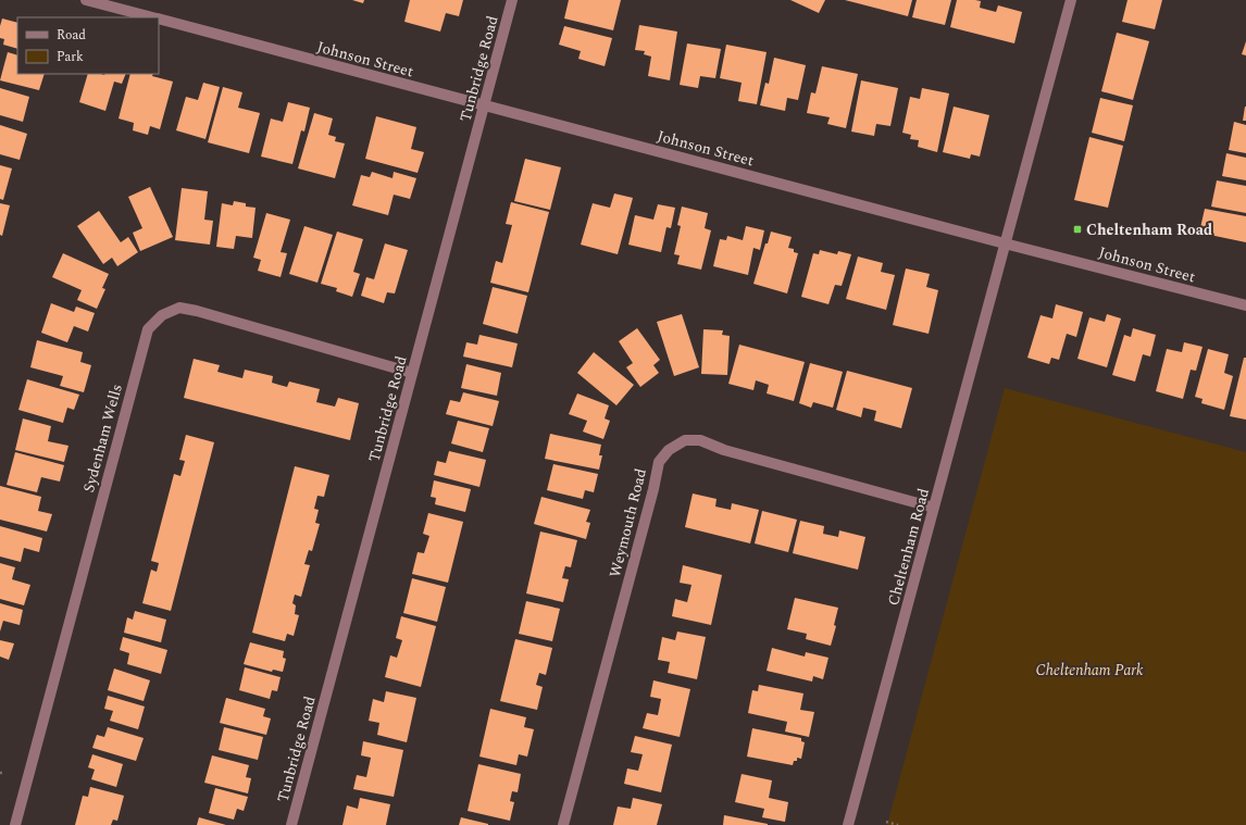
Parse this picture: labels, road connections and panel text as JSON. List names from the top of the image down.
{
  "streets": {
    "street": [
      "Johnson Street",
      "Tunbridge Road",
      "Sydenham Wells",
      "Weymouth Road",
      "Cheltenham Road"
    ]
  },
  "crossings": [
    ["Johnson Street", "Tunbridge Road"],
    ["Johnson Street", "Cheltenham Road"],
    ["Tunbridge Road", "Sydenham Wells"],
    ["Weymouth Road", "Cheltenham Road"]
  ],
  "parks": ["Cheltenham Park"],
  "places": {
    "transit": ["Cheltenham Road"]
  },
  "legend": ["Road", "Park"]
}
